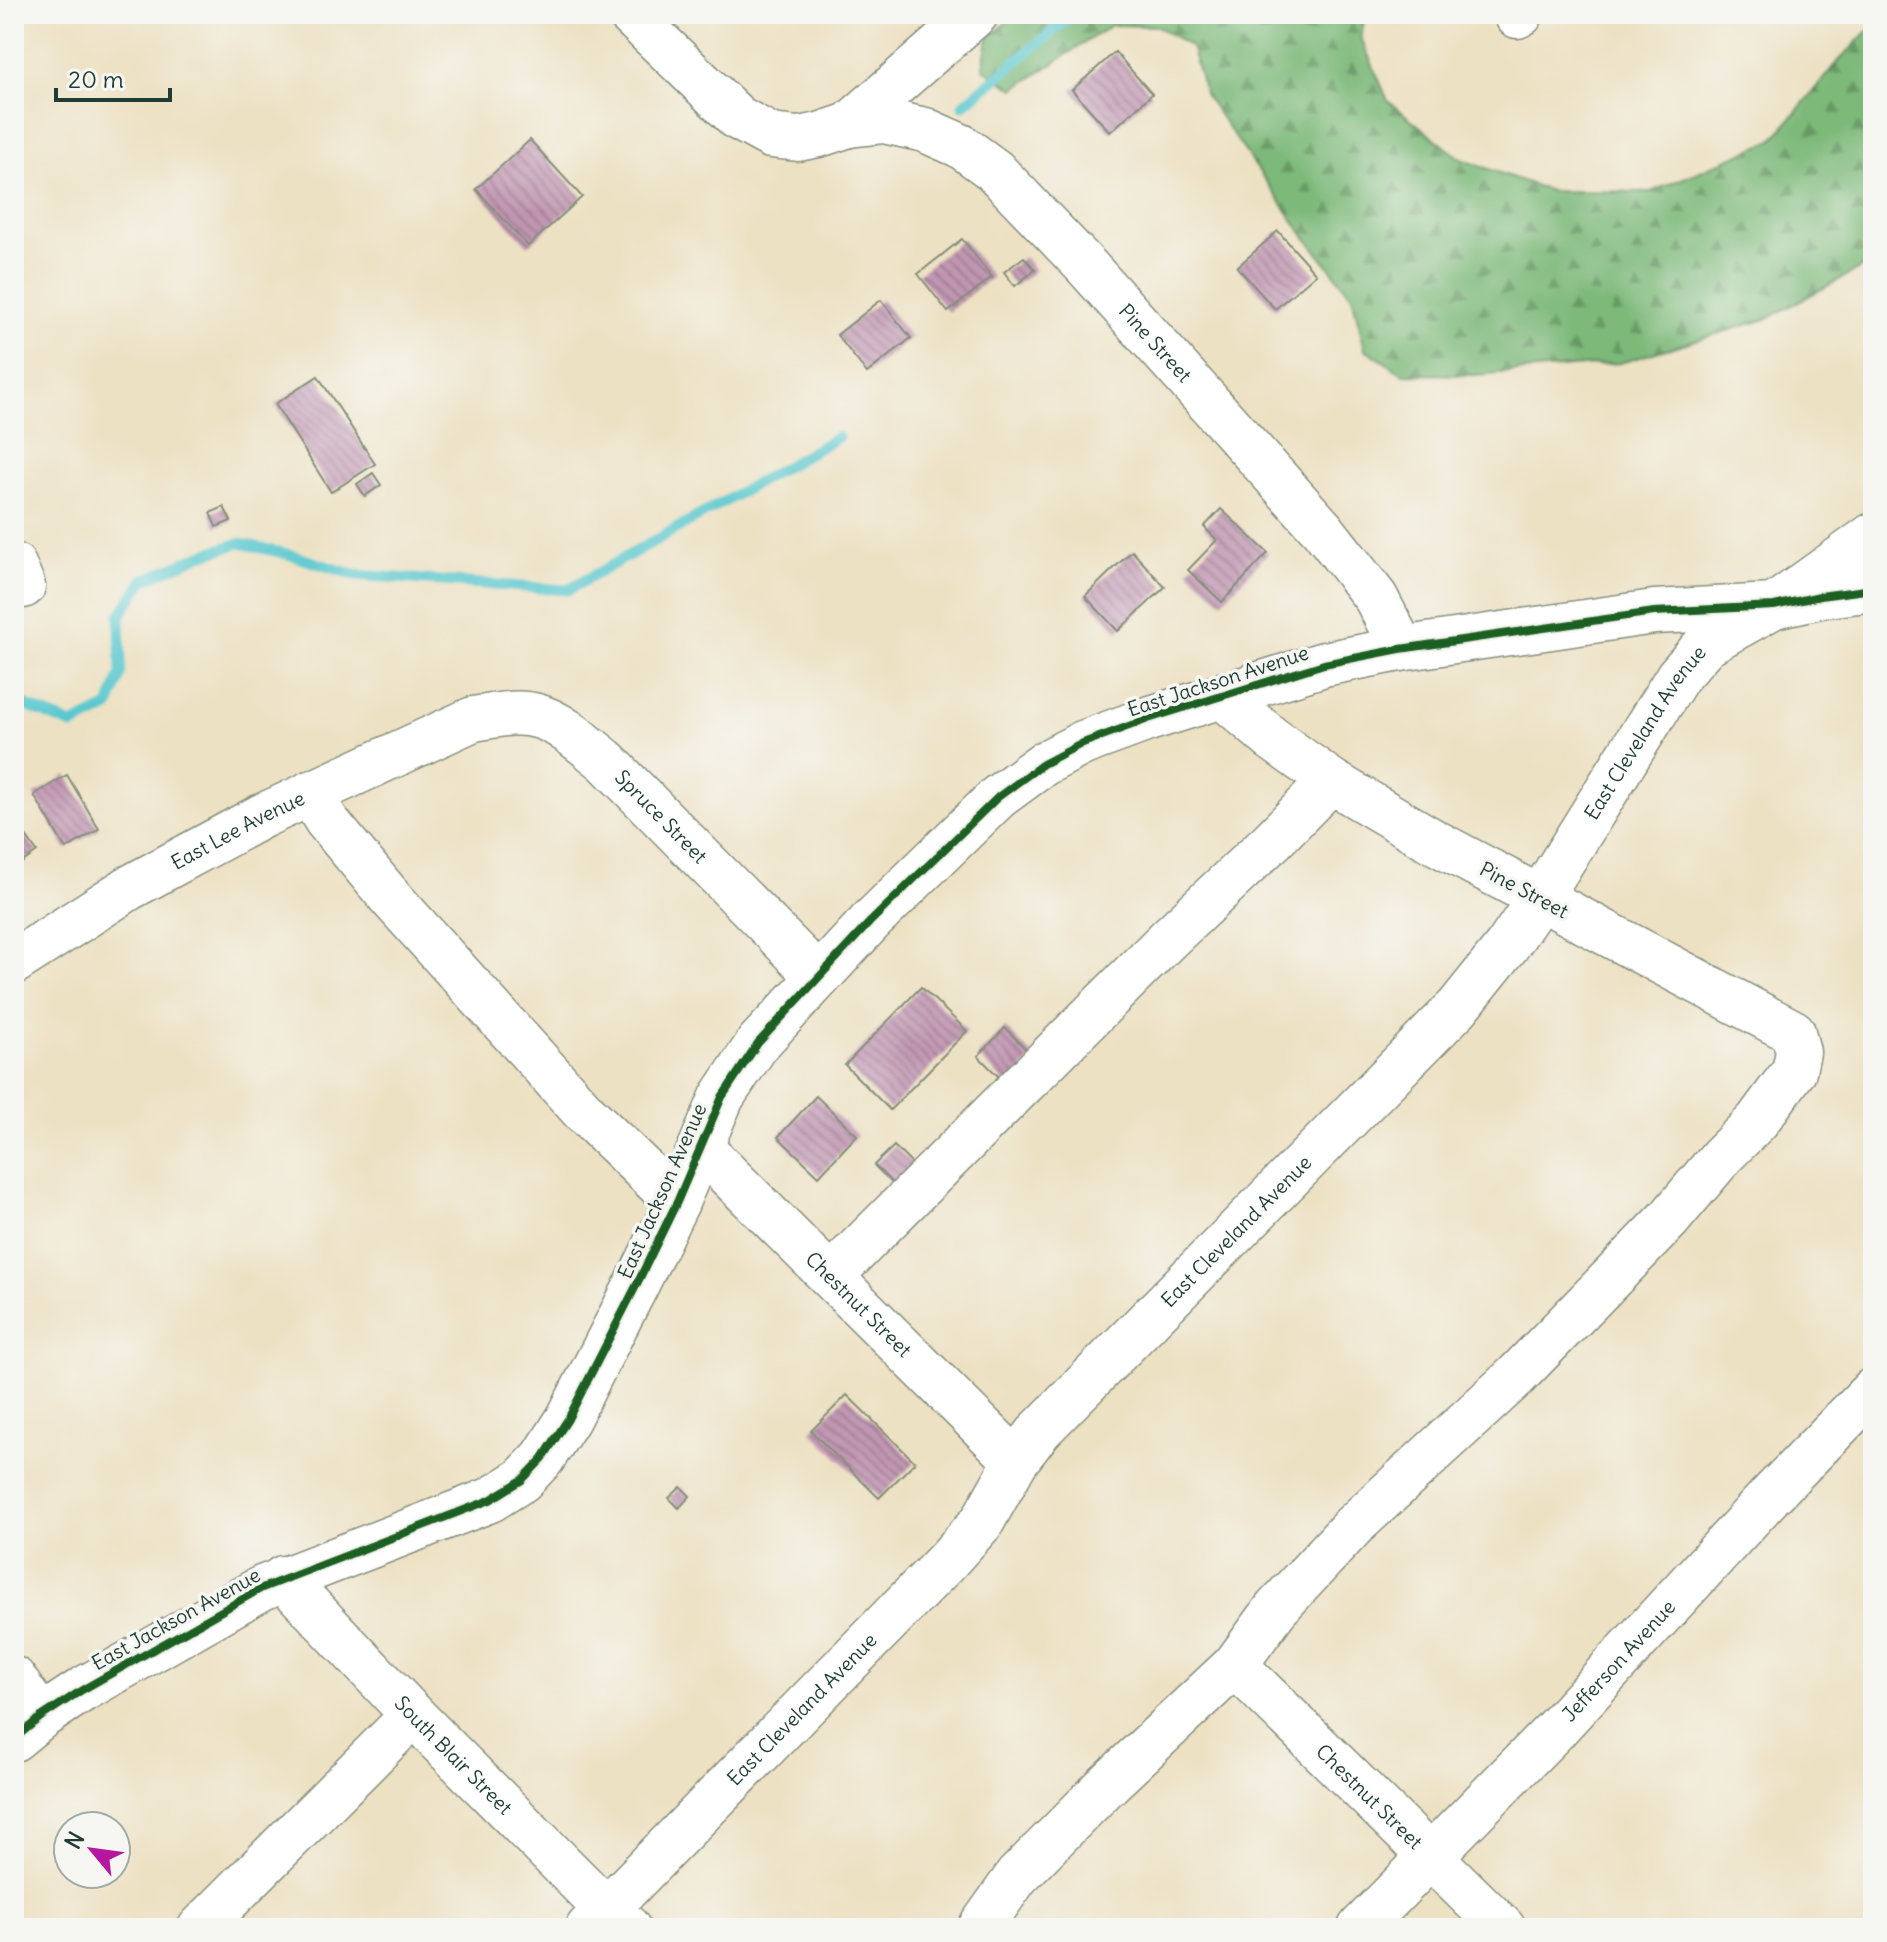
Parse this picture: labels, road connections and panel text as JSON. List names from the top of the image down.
{
  "streets": {
    "street": [
      "Pine Street",
      "East Jackson Avenue",
      "East Cleveland Avenue",
      "Spruce Street",
      "East Lee Avenue",
      "Chestnut Street",
      "Jefferson Avenue",
      "South Blair Street"
    ]
  },
  "crossings": [
    ["Pine Street", "East Jackson Avenue"],
    ["Pine Street", "East Cleveland Avenue"],
    ["Pine Street", "Chestnut Street"],
    ["East Jackson Avenue", "East Cleveland Avenue"],
    ["East Jackson Avenue", "Spruce Street"],
    ["East Jackson Avenue", "Chestnut Street"],
    ["East Jackson Avenue", "South Blair Street"],
    ["East Cleveland Avenue", "Chestnut Street"],
    ["East Cleveland Avenue", "South Blair Street"],
    ["Spruce Street", "East Lee Avenue"],
    ["Chestnut Street", "Jefferson Avenue"]
  ],
  "scale_bar": "20 m",
  "north": "top left"
}
